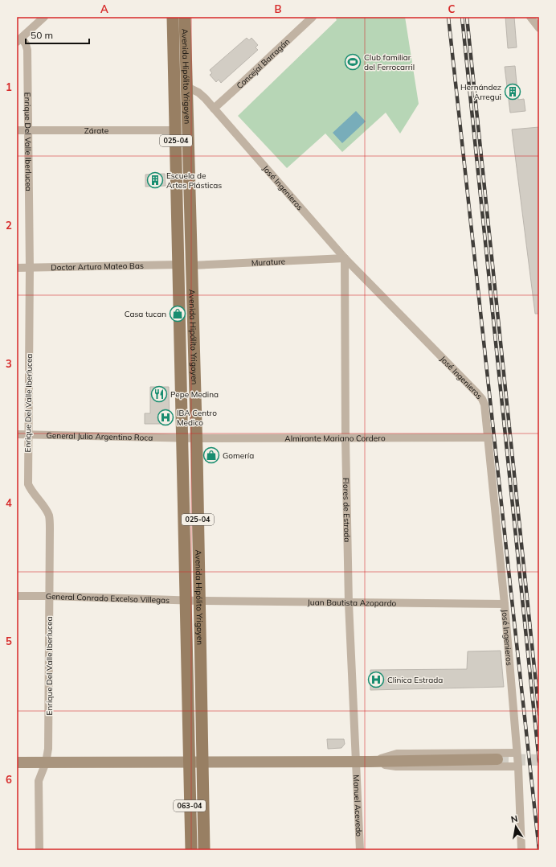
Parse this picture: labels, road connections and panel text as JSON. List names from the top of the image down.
{
  "streets": {
    "main road": ["Avenida Hipólito Yrigoyen", "025-04", "063-04"],
    "street": [
      "Concejal Barragán",
      "Zárate",
      "Enrique Del Valle Iberlucea",
      "José Ingenieros",
      "Murature",
      "Doctor Arturo Mateo Bas",
      "General Julio Argentino Roca",
      "Almirante Mariano Cordero",
      "Flores de Estrada",
      "General Conrado Excelso Villegas",
      "Juan Bautista Azopardo",
      "Manuel Acevedo"
    ]
  },
  "crossings": [
    ["Concejal Barragán", "José Ingenieros"],
    ["Avenida Hipólito Yrigoyen", "Zárate"],
    ["Avenida Hipólito Yrigoyen", "José Ingenieros"],
    ["Avenida Hipólito Yrigoyen", "Murature"],
    ["Avenida Hipólito Yrigoyen", "Doctor Arturo Mateo Bas"],
    ["Avenida Hipólito Yrigoyen", "General Julio Argentino Roca"],
    ["Avenida Hipólito Yrigoyen", "Almirante Mariano Cordero"],
    ["Avenida Hipólito Yrigoyen", "General Conrado Excelso Villegas"],
    ["Avenida Hipólito Yrigoyen", "Juan Bautista Azopardo"],
    ["Zárate", "Enrique Del Valle Iberlucea"],
    ["Enrique Del Valle Iberlucea", "Doctor Arturo Mateo Bas"],
    ["Enrique Del Valle Iberlucea", "General Julio Argentino Roca"],
    ["Enrique Del Valle Iberlucea", "General Conrado Excelso Villegas"],
    ["José Ingenieros", "Murature"],
    ["José Ingenieros", "Almirante Mariano Cordero"],
    ["José Ingenieros", "Flores de Estrada"],
    ["José Ingenieros", "Juan Bautista Azopardo"],
    ["Murature", "Flores de Estrada"],
    ["General Julio Argentino Roca", "Almirante Mariano Cordero"],
    ["Almirante Mariano Cordero", "Flores de Estrada"],
    ["Flores de Estrada", "Juan Bautista Azopardo"],
    ["Flores de Estrada", "Manuel Acevedo"],
    ["General Conrado Excelso Villegas", "Juan Bautista Azopardo"]
  ],
  "places": {
    "sports": ["Club familiar del Ferrocarril"],
    "building": ["Hernández Arregui", "Escuela de Artes Plásticas"],
    "shop": ["Casa tucan", "Gomería"],
    "restaurant": ["Pepe Medina"],
    "hospital": ["IBA Centro Medico", "Clinica Estrada"]
  },
  "scale_bar": "50 m",
  "north": "top",
  "grid": {
    "columns": ["A", "B", "C"],
    "rows": [
      "1",
      "2",
      "3",
      "4",
      "5",
      "6"
    ]
  }
}
